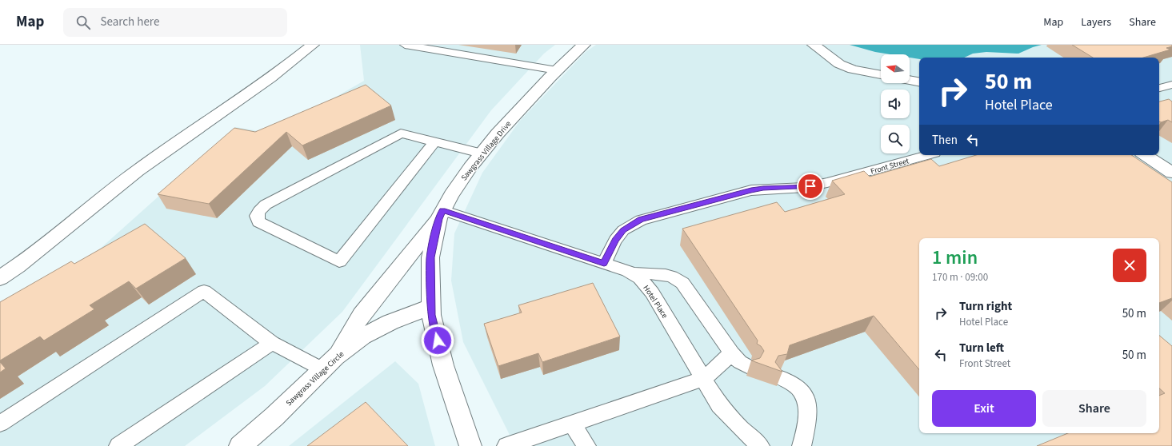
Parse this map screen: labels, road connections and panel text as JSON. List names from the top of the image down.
{
  "streets": {
    "street": ["Sawgrass Village Drive", "Sawgrass Village Circle"],
    "lane": ["Front Street", "Hotel Place"]
  },
  "crossings": [
    ["Sawgrass Village Drive", "Hotel Place"],
    ["Sawgrass Village Drive", "Sawgrass Village Circle"],
    ["Front Street", "Hotel Place"]
  ],
  "north": "left",
  "page": {
    "header": "Map",
    "search": "Search here",
    "nav": ["Map", "Layers", "Share"],
    "turn": ["50 m", "Hotel Place"],
    "then": "Then",
    "heading": ["1 min", "170 m · 09:00"],
    "list": [
      {
        "name": "Turn right",
        "note": "Hotel Place",
        "value": "50 m"
      },
      {
        "name": "Turn left",
        "note": "Front Street",
        "value": "50 m"
      }
    ],
    "buttons": ["Exit", "Share"]
  }
}
